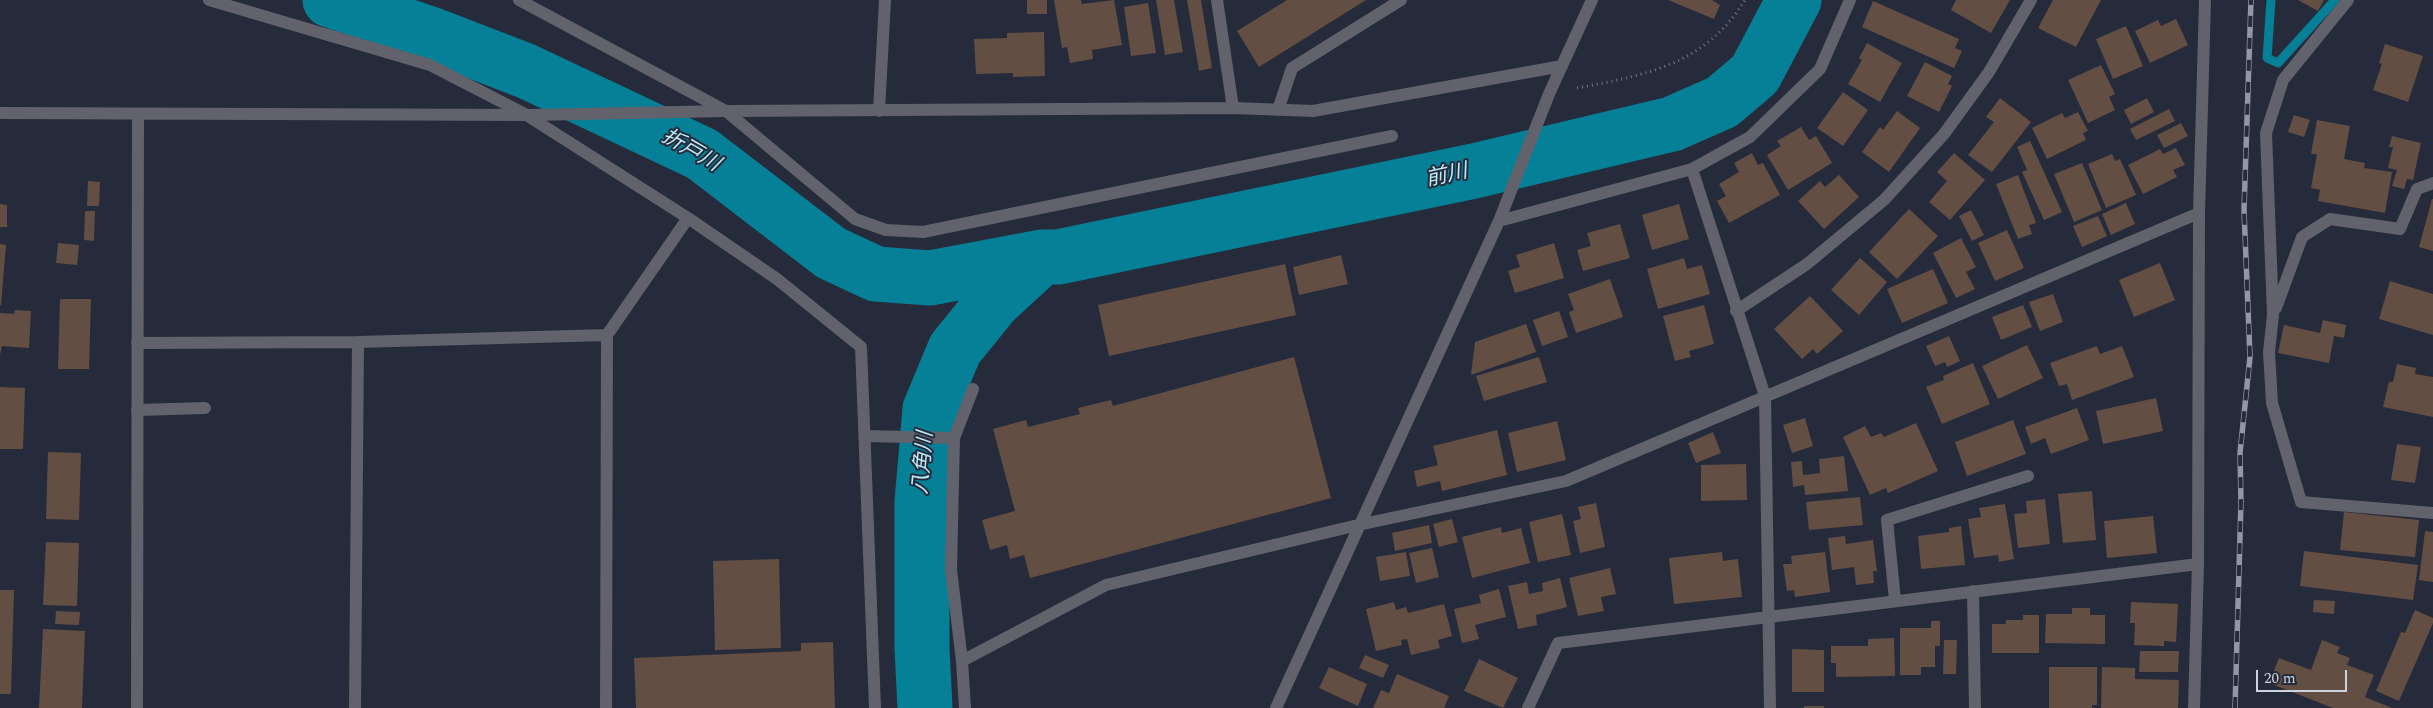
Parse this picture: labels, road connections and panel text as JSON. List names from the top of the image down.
{
  "water": ["折戸川", "前川", "八角川"],
  "scale_bar": "20 m"
}
